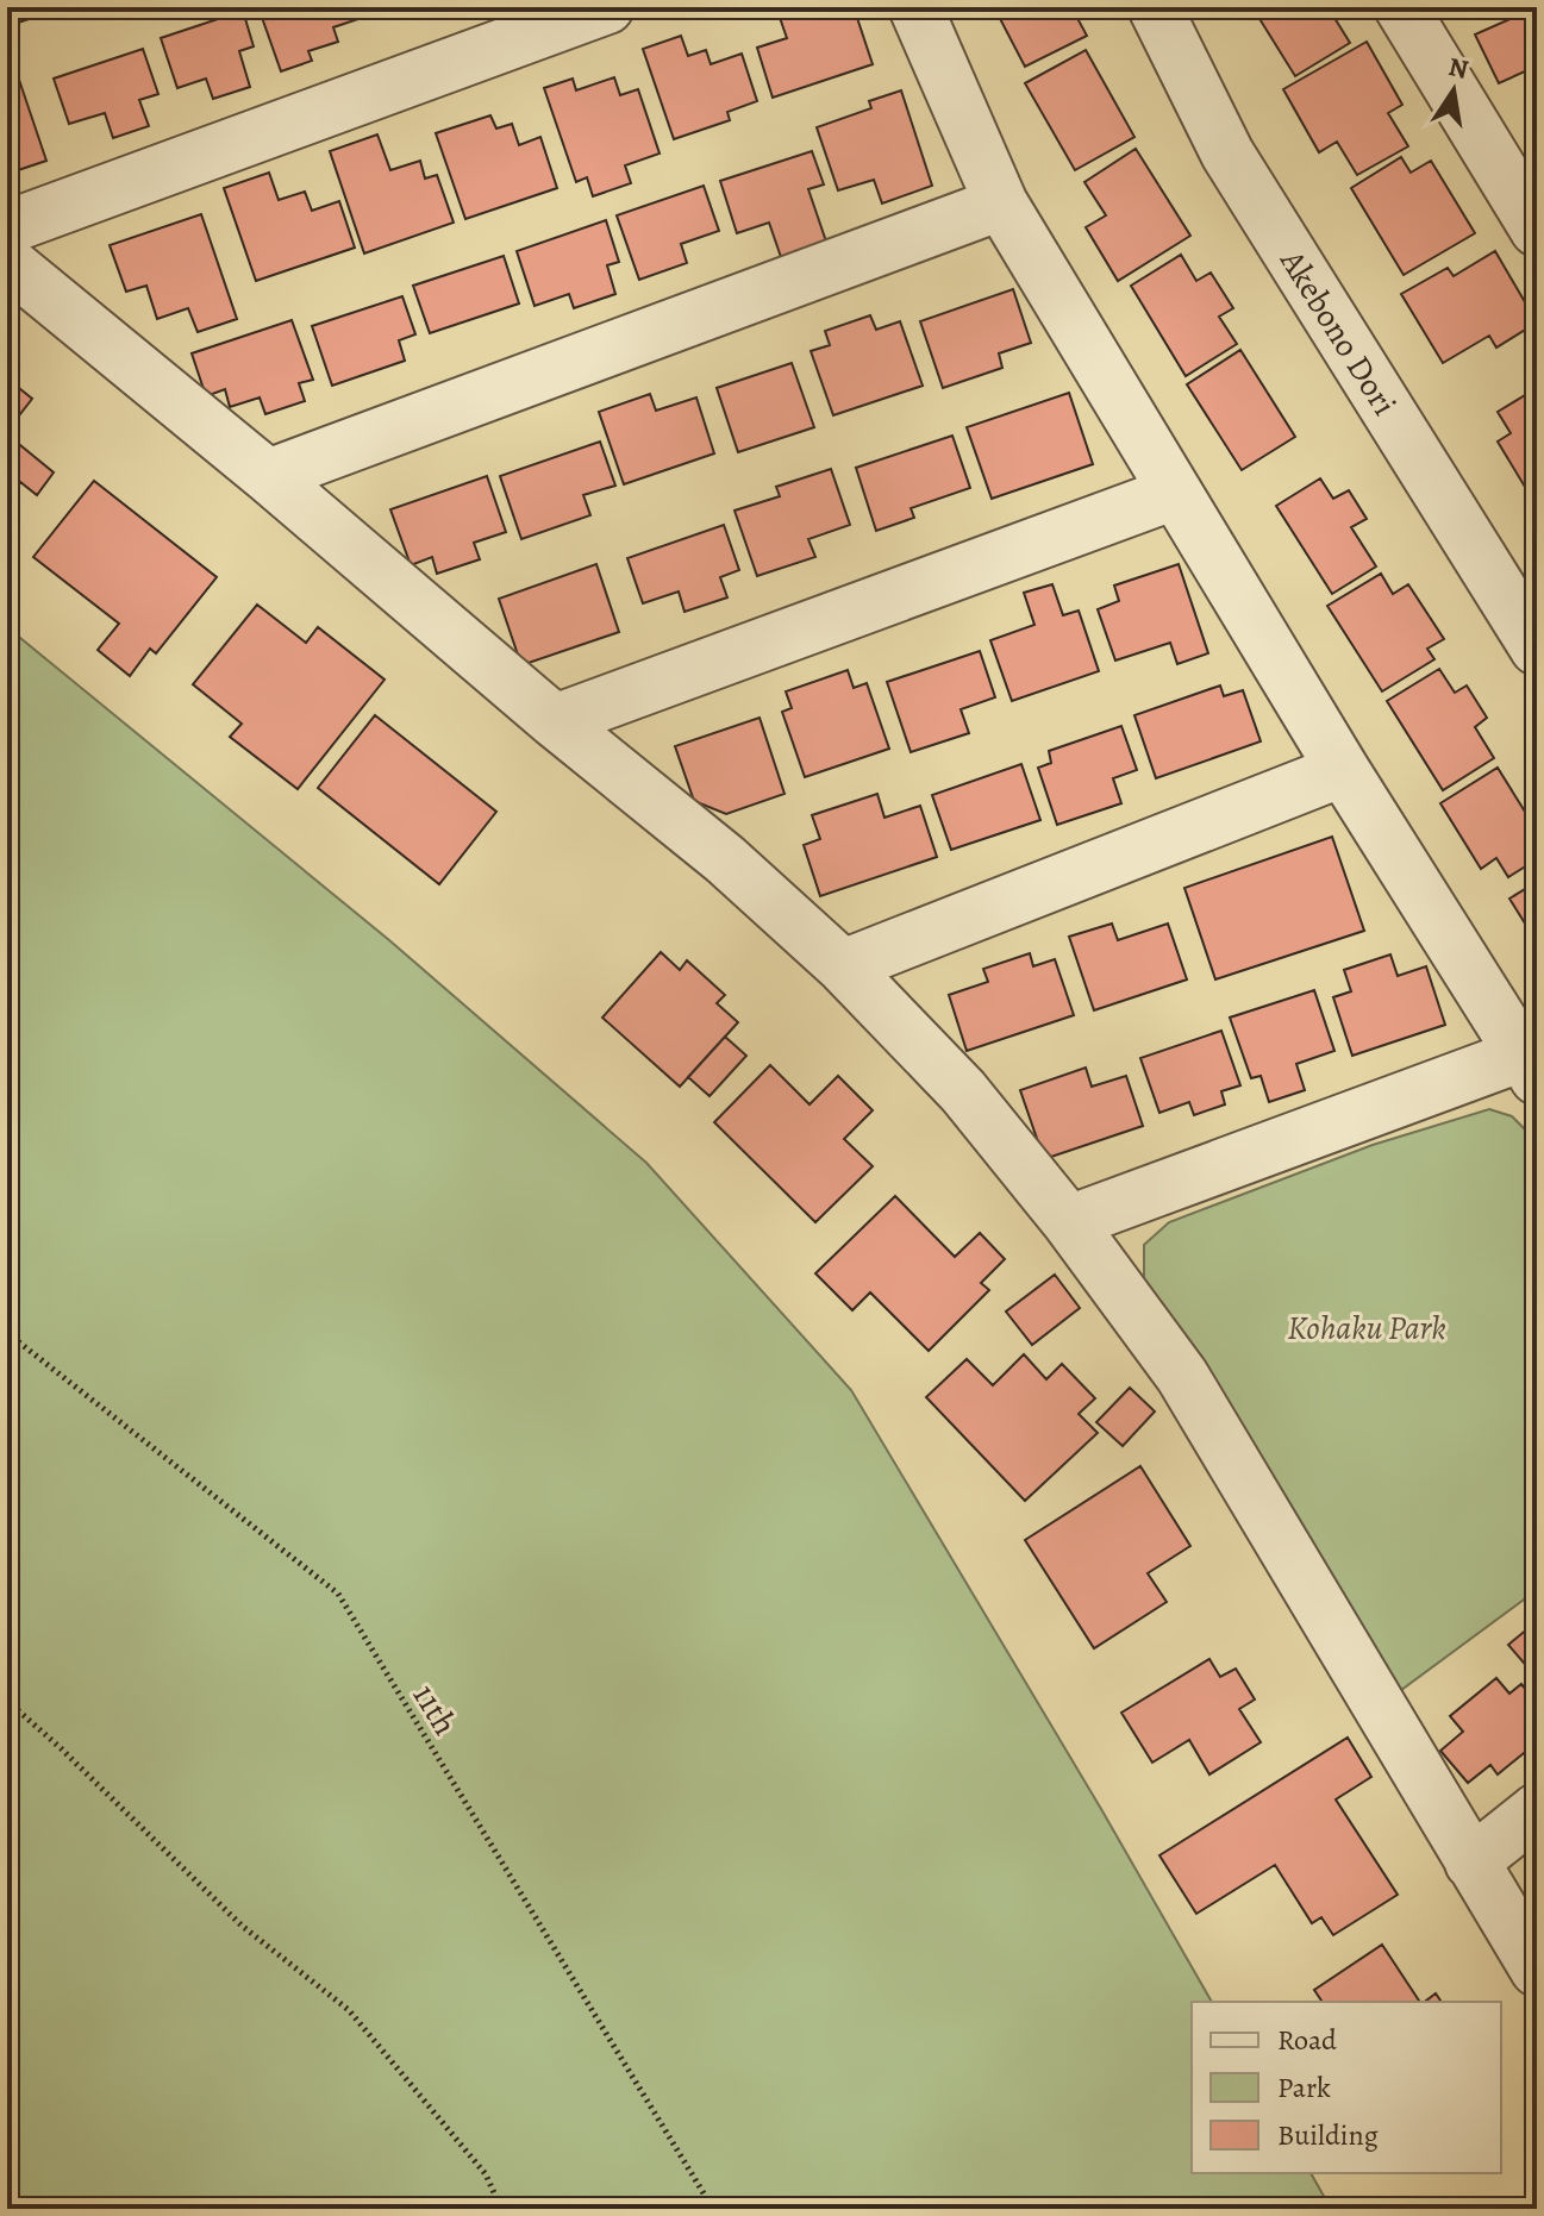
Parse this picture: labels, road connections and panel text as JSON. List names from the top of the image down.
{
  "streets": {
    "street": ["Akebono Dori"],
    "path": ["11th"]
  },
  "parks": ["Kohaku Park"],
  "legend": ["Road", "Park", "Building"],
  "north": "top"
}
